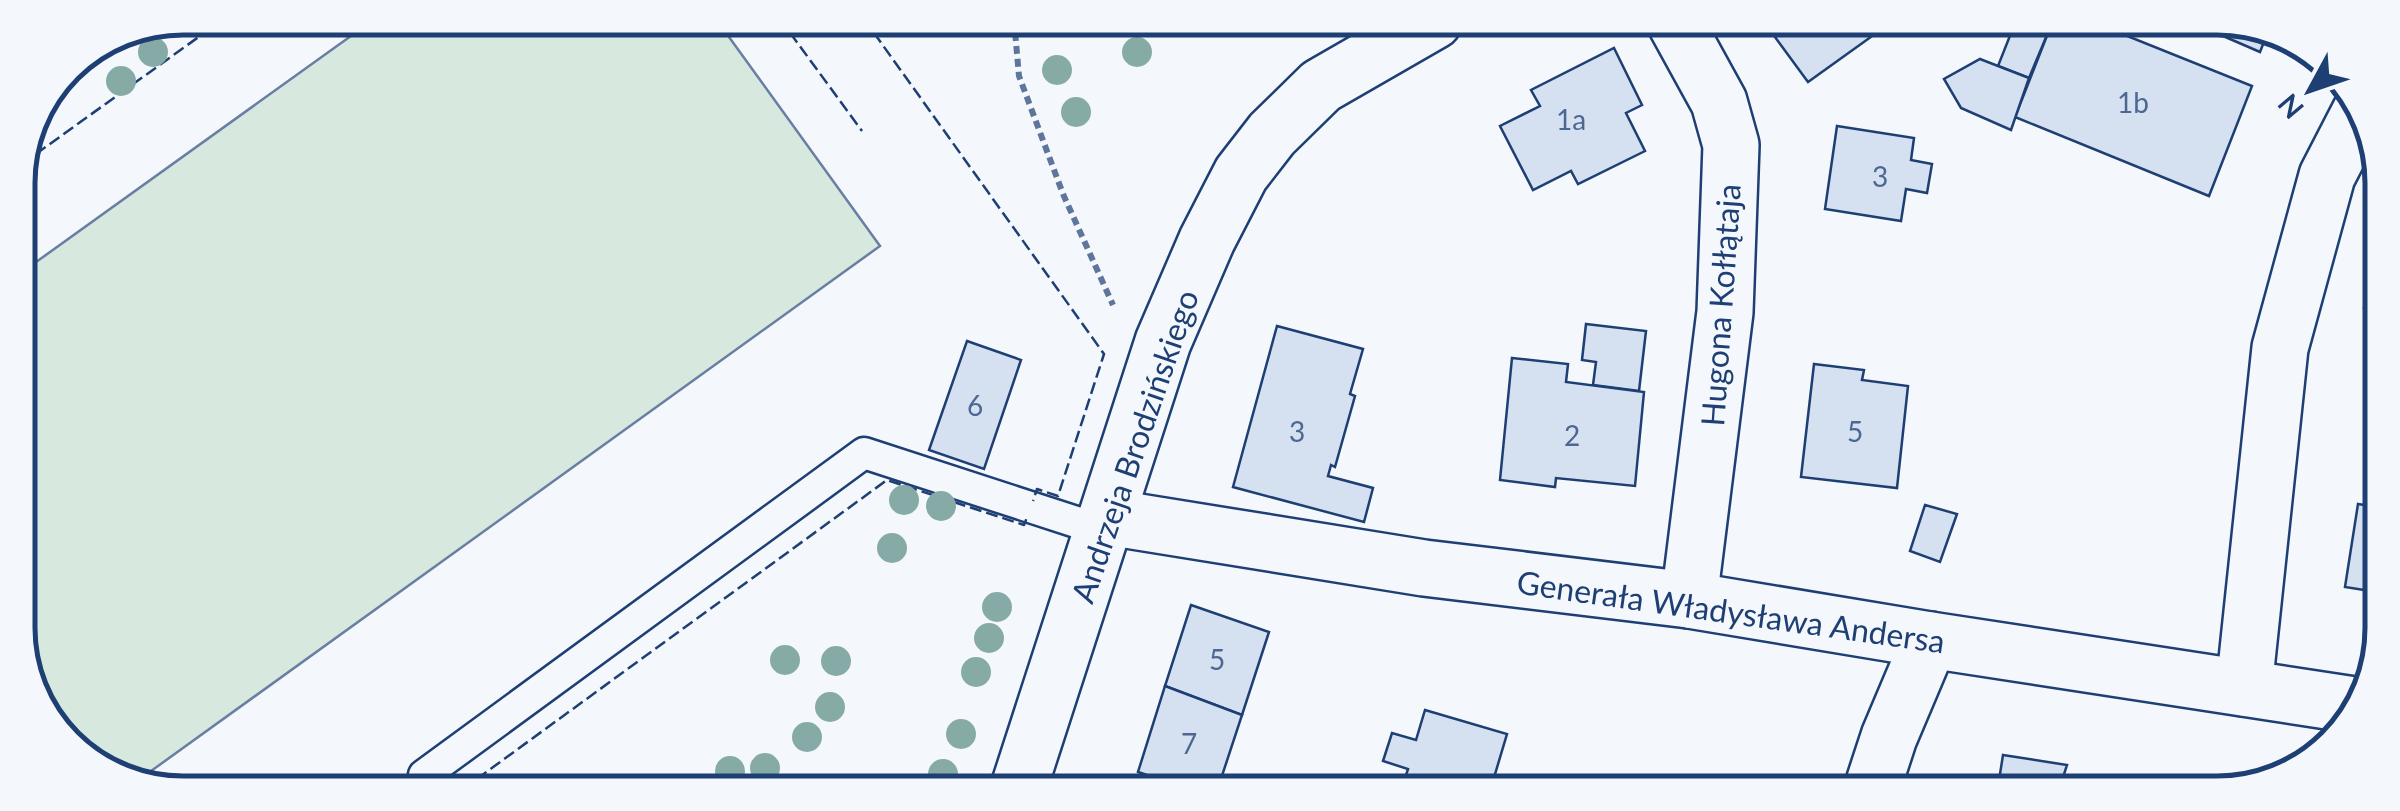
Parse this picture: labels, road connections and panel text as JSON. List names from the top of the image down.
{
  "streets": {
    "street": ["Hugona Kołłątaja", "Andrzeja Brodzińskiego", "Generała Władysława Andersa"]
  },
  "crossings": [
    ["Hugona Kołłątaja", "Generała Władysława Andersa"],
    ["Andrzeja Brodzińskiego", "Generała Władysława Andersa"]
  ],
  "house_numbers": [
    "1b",
    "1a",
    "3",
    "6",
    "3",
    "5",
    "2",
    "5",
    "7"
  ],
  "north": "bottom left"
}
